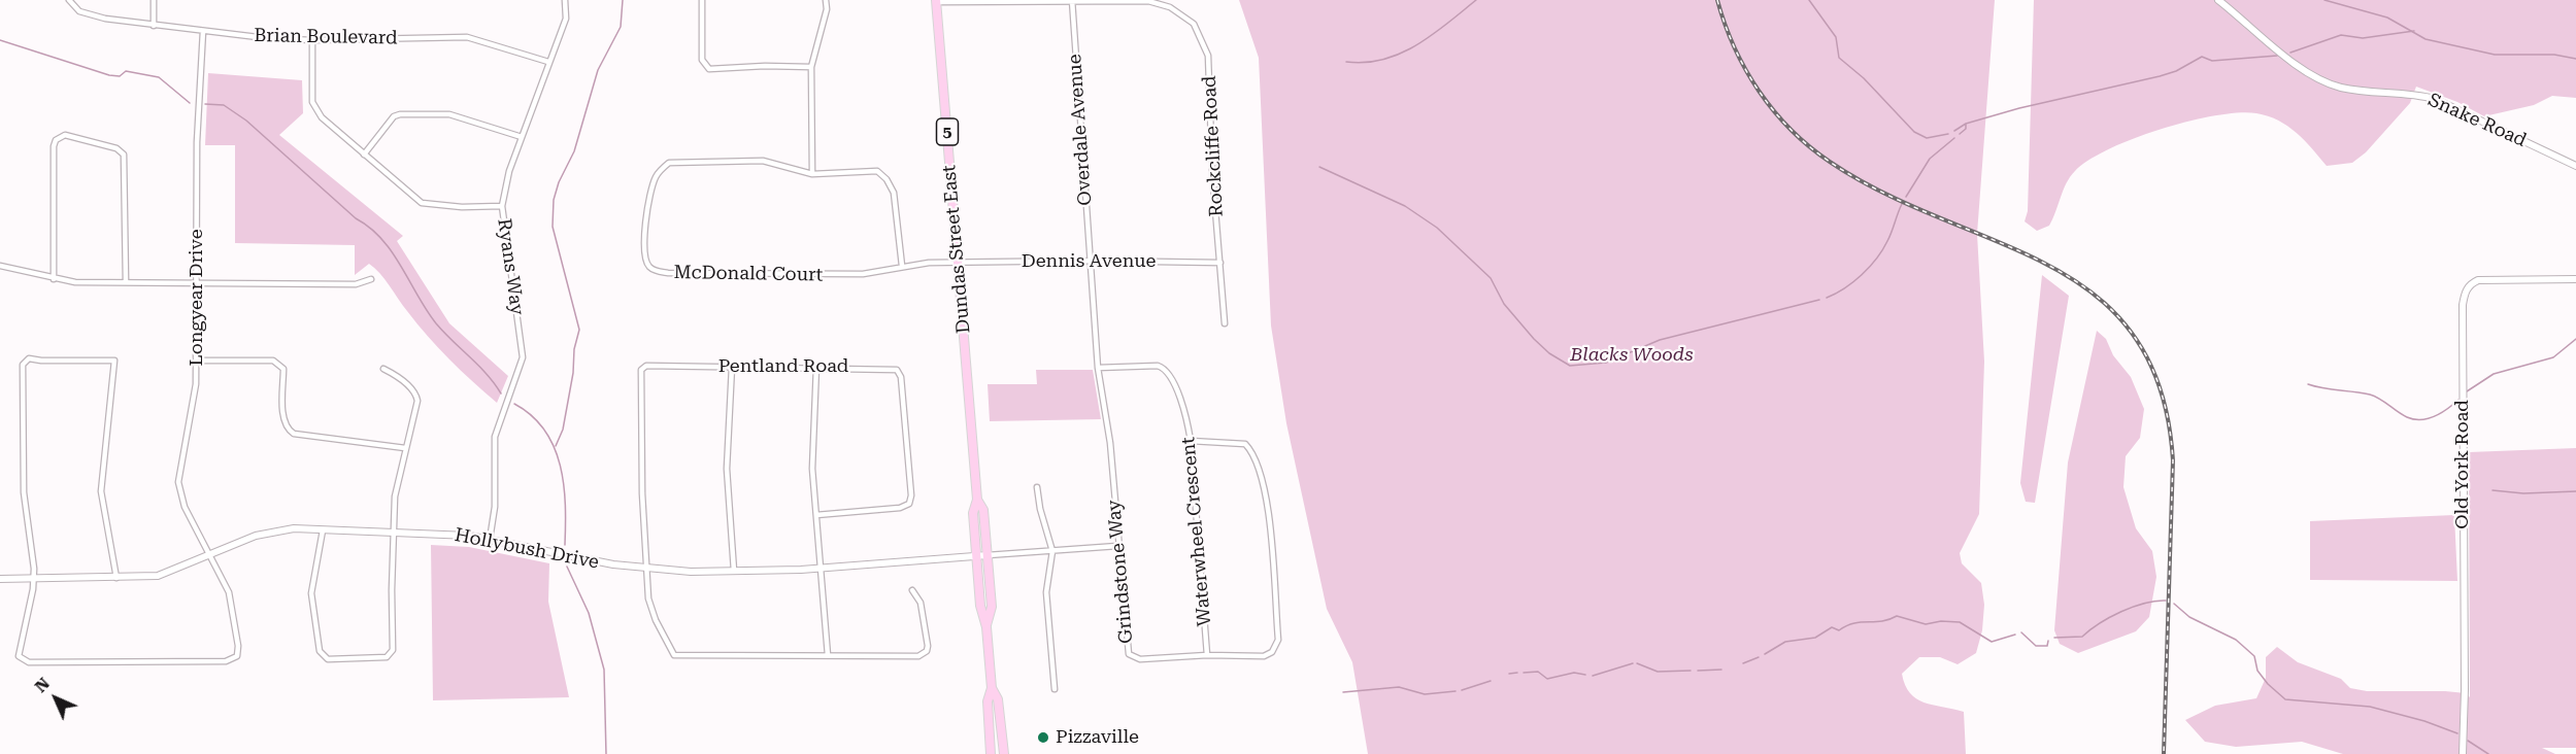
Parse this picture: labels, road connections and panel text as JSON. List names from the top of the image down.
{
  "streets": {
    "main road": ["5", "Dundas Street East"],
    "street": [
      "Brian Boulevard",
      "Snake Road",
      "Overdale Avenue",
      "Rockcliffe Road",
      "Dennis Avenue",
      "Ryans Way",
      "McDonald Court",
      "Longyear Drive",
      "Pentland Road",
      "Old York Road",
      "Waterwheel Crescent",
      "Hollybush Drive",
      "Grindstone Way"
    ]
  },
  "crossings": [
    ["Brian Boulevard", "Ryans Way"],
    ["Brian Boulevard", "Longyear Drive"],
    ["Overdale Avenue", "Dennis Avenue"],
    ["Overdale Avenue", "Grindstone Way"],
    ["Rockcliffe Road", "Dennis Avenue"],
    ["Dundas Street East", "Dennis Avenue"],
    ["Dundas Street East", "McDonald Court"],
    ["Dundas Street East", "Hollybush Drive"],
    ["Dennis Avenue", "McDonald Court"],
    ["Dennis Avenue", "Grindstone Way"],
    ["Ryans Way", "Hollybush Drive"],
    ["Longyear Drive", "Hollybush Drive"],
    ["Pentland Road", "Hollybush Drive"],
    ["Waterwheel Crescent", "Grindstone Way"]
  ],
  "parks": ["Blacks Woods"],
  "places": ["Pizzaville"],
  "north": "top left"
}
